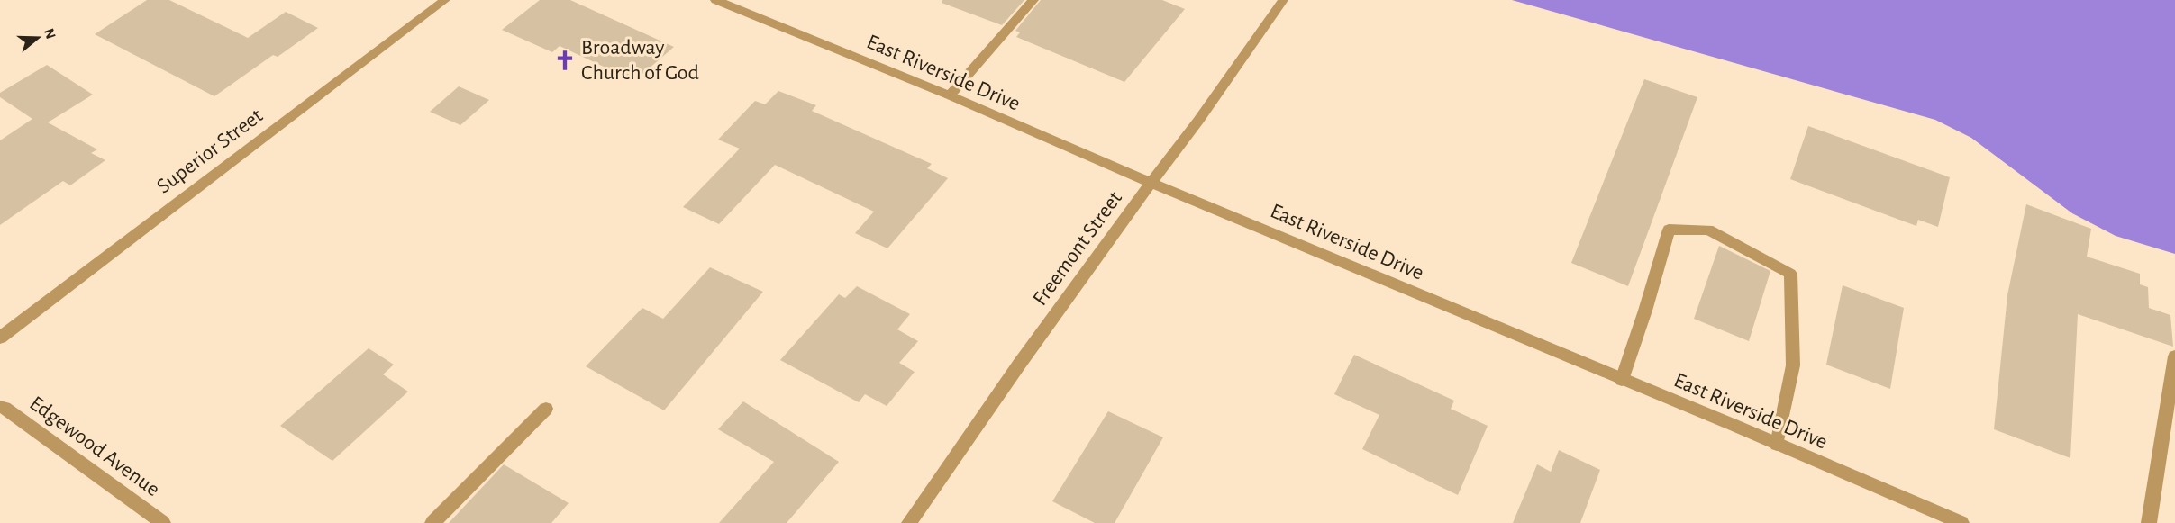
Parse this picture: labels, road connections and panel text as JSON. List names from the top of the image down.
{
  "streets": {
    "street": [
      "East Riverside Drive",
      "Superior Street",
      "Freemont Street",
      "Edgewood Avenue"
    ]
  },
  "crossings": [
    ["East Riverside Drive", "Freemont Street"]
  ],
  "places": {
    "church": ["Broadway Church of God"]
  },
  "north": "right"
}
